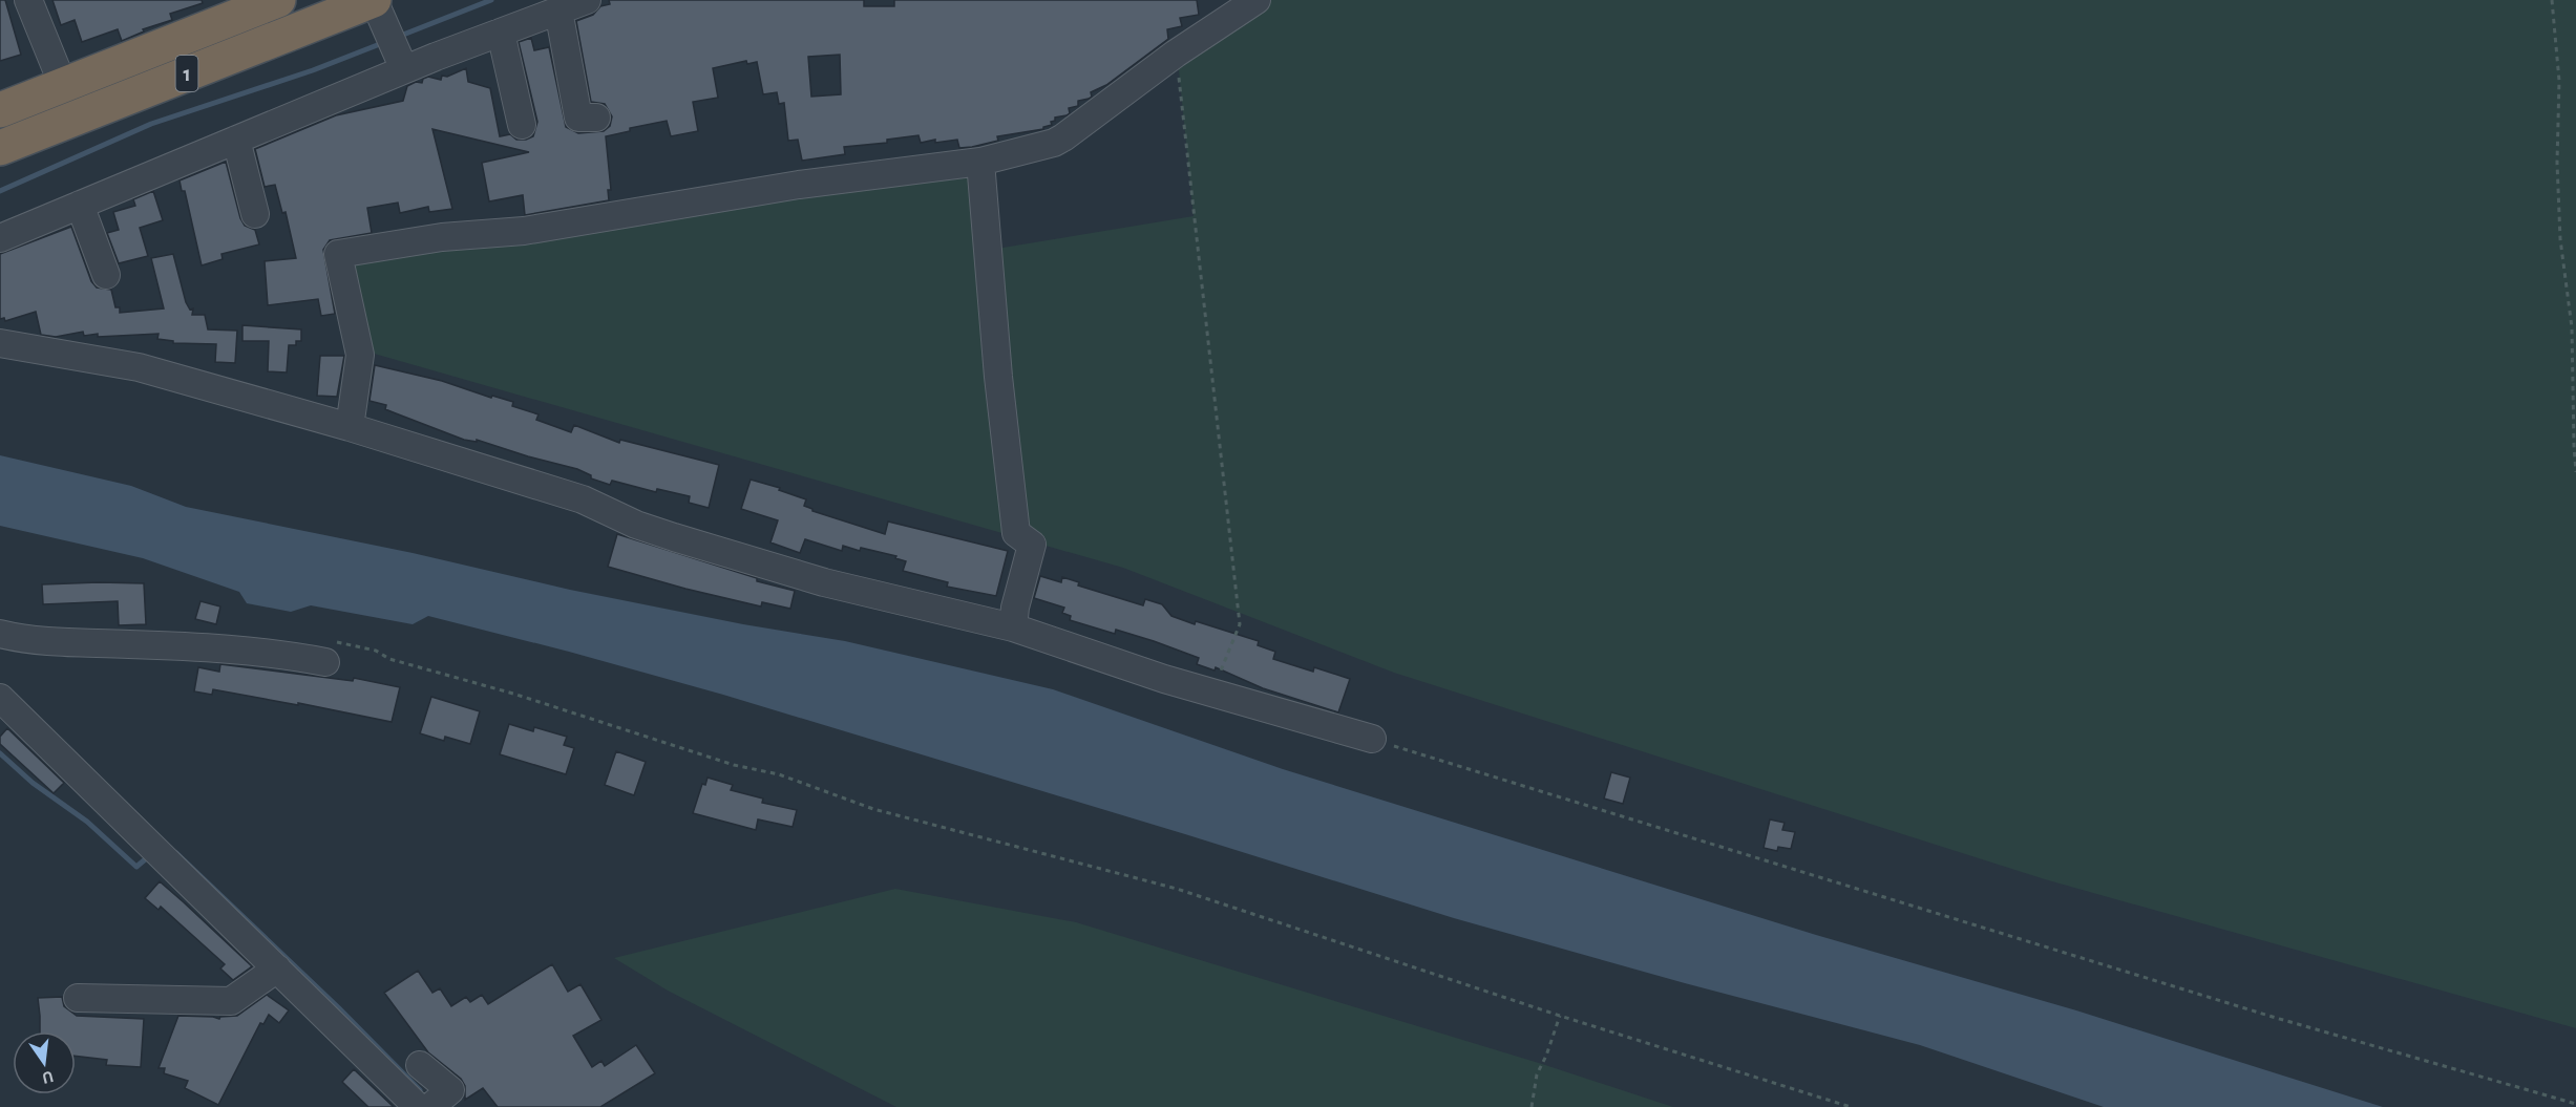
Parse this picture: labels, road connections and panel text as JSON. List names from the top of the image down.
{
  "streets": {
    "highway": ["1"]
  },
  "north": "bottom"
}
